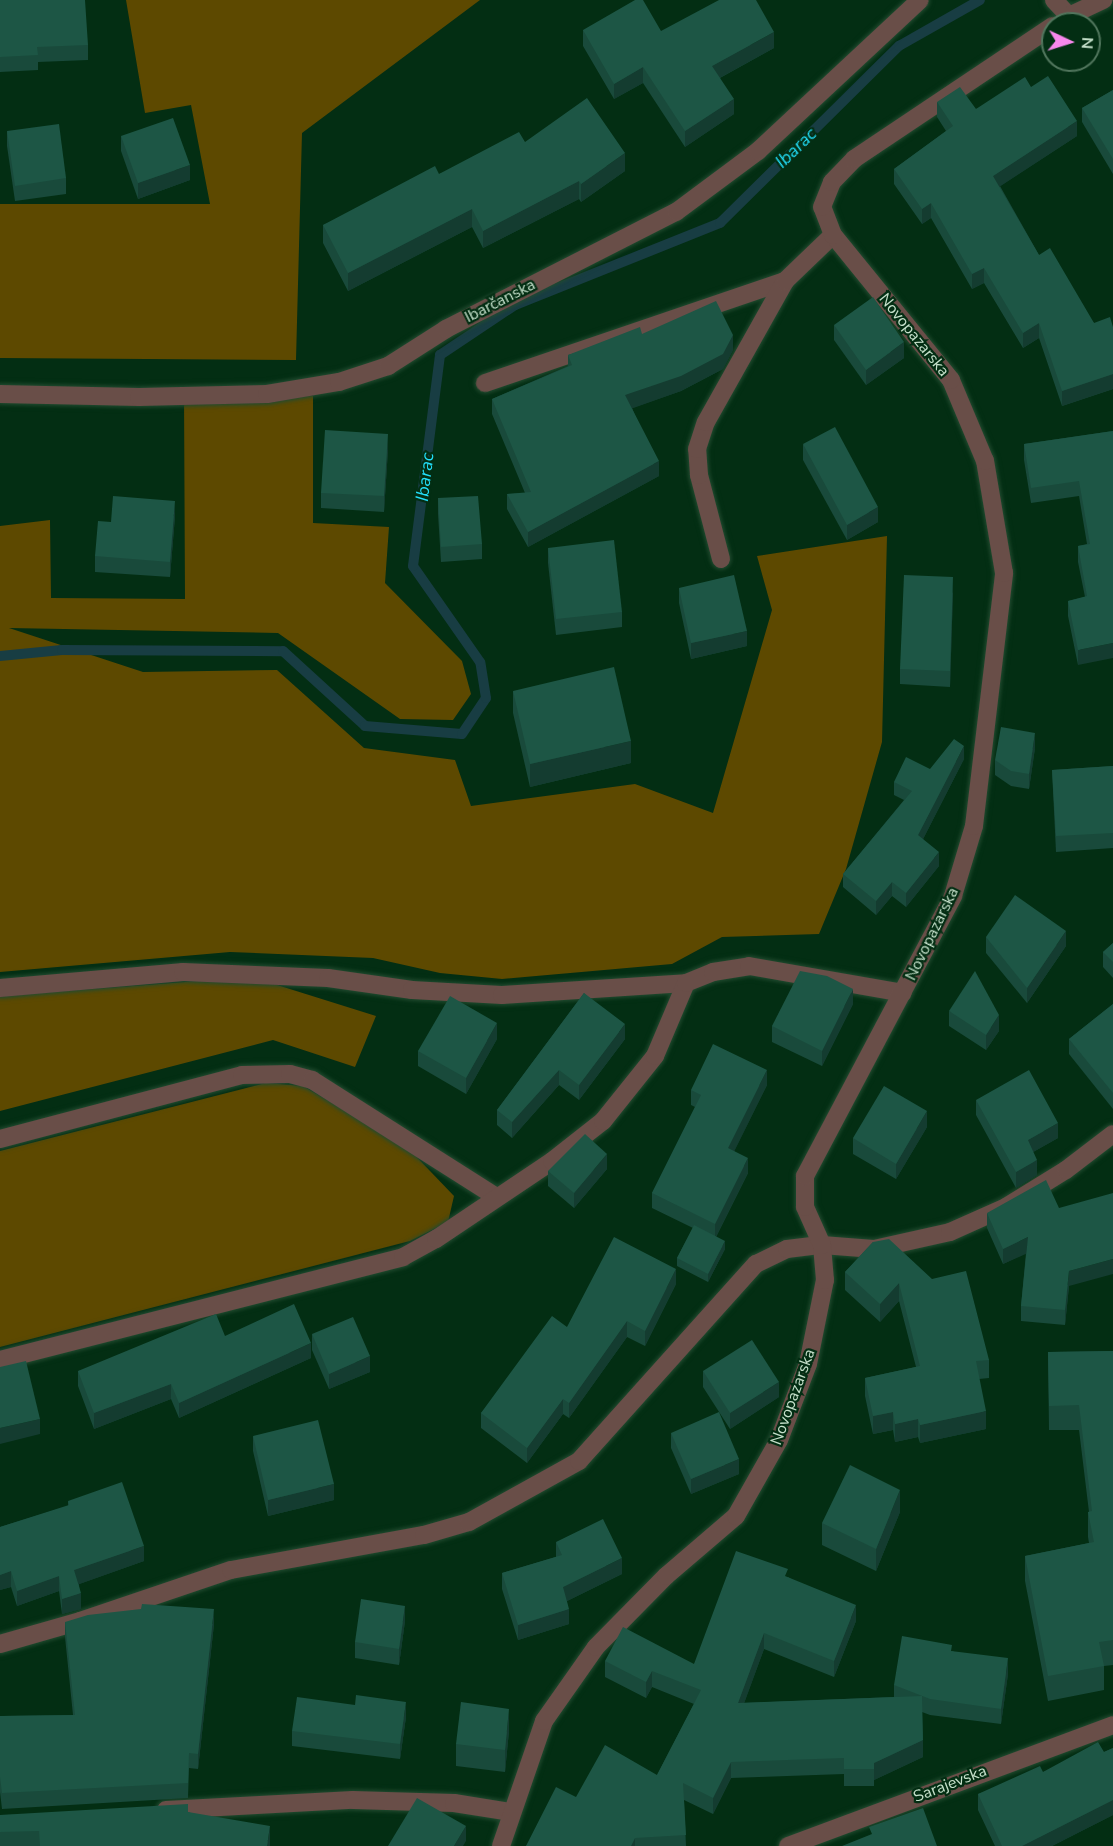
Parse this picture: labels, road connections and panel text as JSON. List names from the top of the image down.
{
  "streets": {
    "street": ["Ibarčanska", "Novopazarska", "Sarajevska"]
  },
  "water": ["Ibarac"],
  "north": "right"
}
